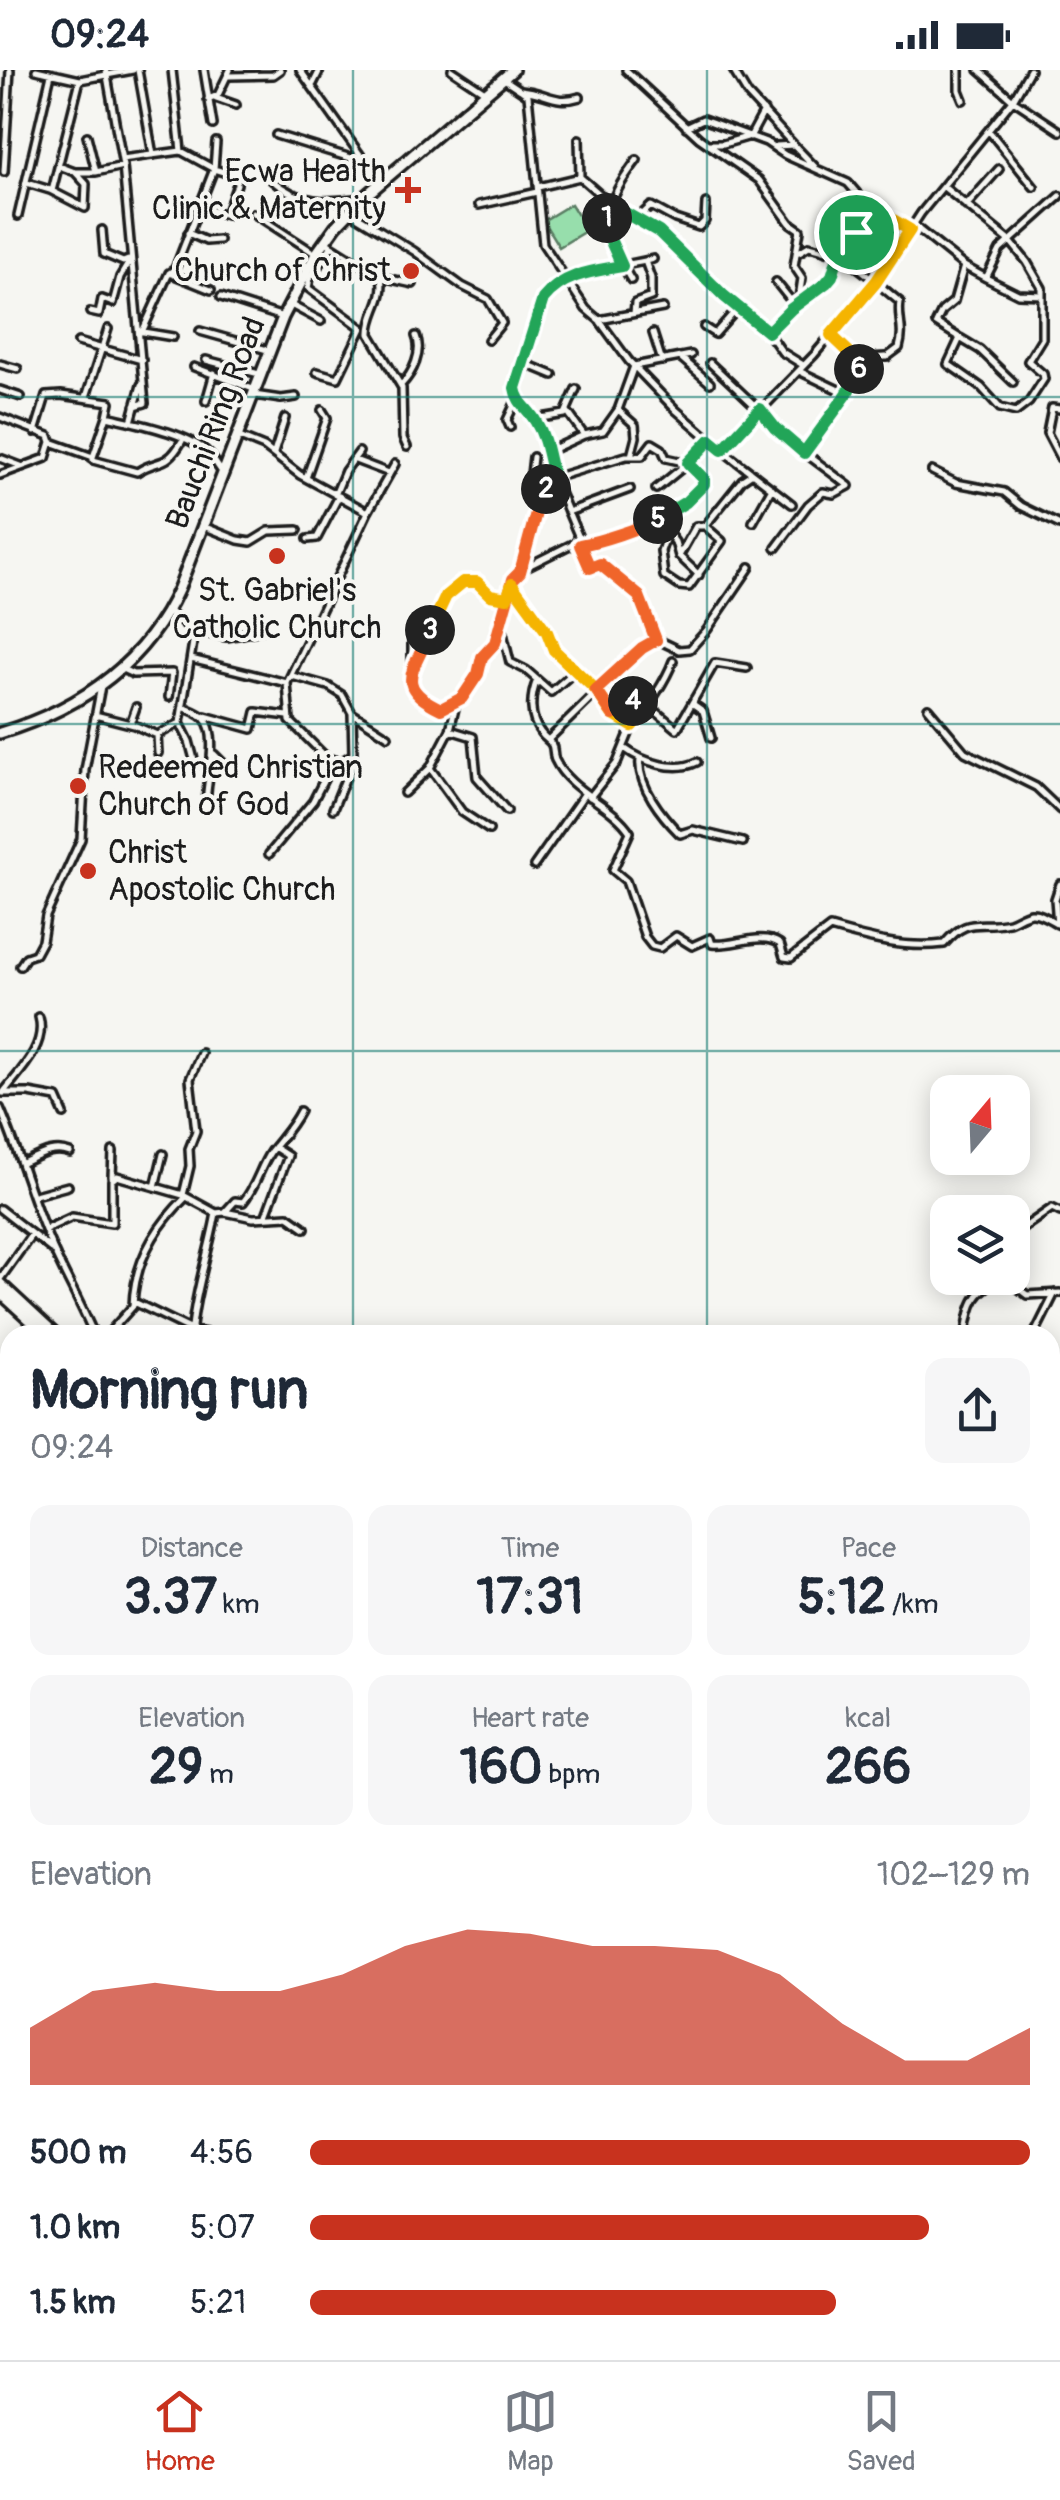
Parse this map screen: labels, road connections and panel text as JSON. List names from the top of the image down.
{
  "streets": {
    "main road": ["Bauchi Ring Road"]
  },
  "places": {
    "health": ["Ecwa Health Clinic & Maternity"],
    "other": [
      "Church of Christ",
      "St. Gabriel's Catholic Church",
      "Redeemed Christian Church of God",
      "Christ Apostolic Church"
    ]
  },
  "north": "top",
  "page": {
    "status": "09:24",
    "pins": [
      "1",
      "6",
      "2",
      "5",
      "3",
      "4"
    ],
    "heading": ["Morning run", "09:24"],
    "stats": [
      ["Distance", "3.37 km"],
      ["Time", "17:31"],
      ["Pace", "5:12 /km"],
      ["Elevation", "29 m"],
      ["Heart rate", "160 bpm"],
      ["kcal", "266"]
    ],
    "chart": ["Elevation", "102–129 m"],
    "list": [
      {
        "name": "500 m",
        "note": "4:56"
      },
      {
        "name": "1.0 km",
        "note": "5:07"
      },
      {
        "name": "1.5 km",
        "note": "5:21"
      }
    ],
    "tabs": ["Home", "Map", "Saved"]
  }
}
